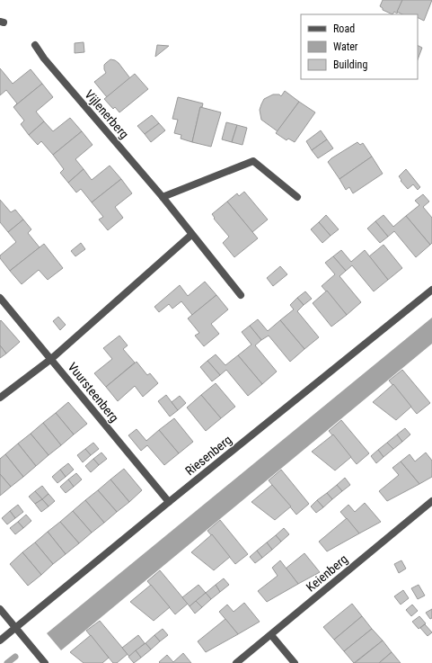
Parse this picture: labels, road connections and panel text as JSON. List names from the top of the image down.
{
  "streets": {
    "street": [
      "Vijlenerberg",
      "Vuursteenberg",
      "Riesenberg",
      "Keienberg"
    ]
  },
  "crossings": [
    ["Vuursteenberg", "Riesenberg"]
  ],
  "legend": ["Road", "Water", "Building"]
}
